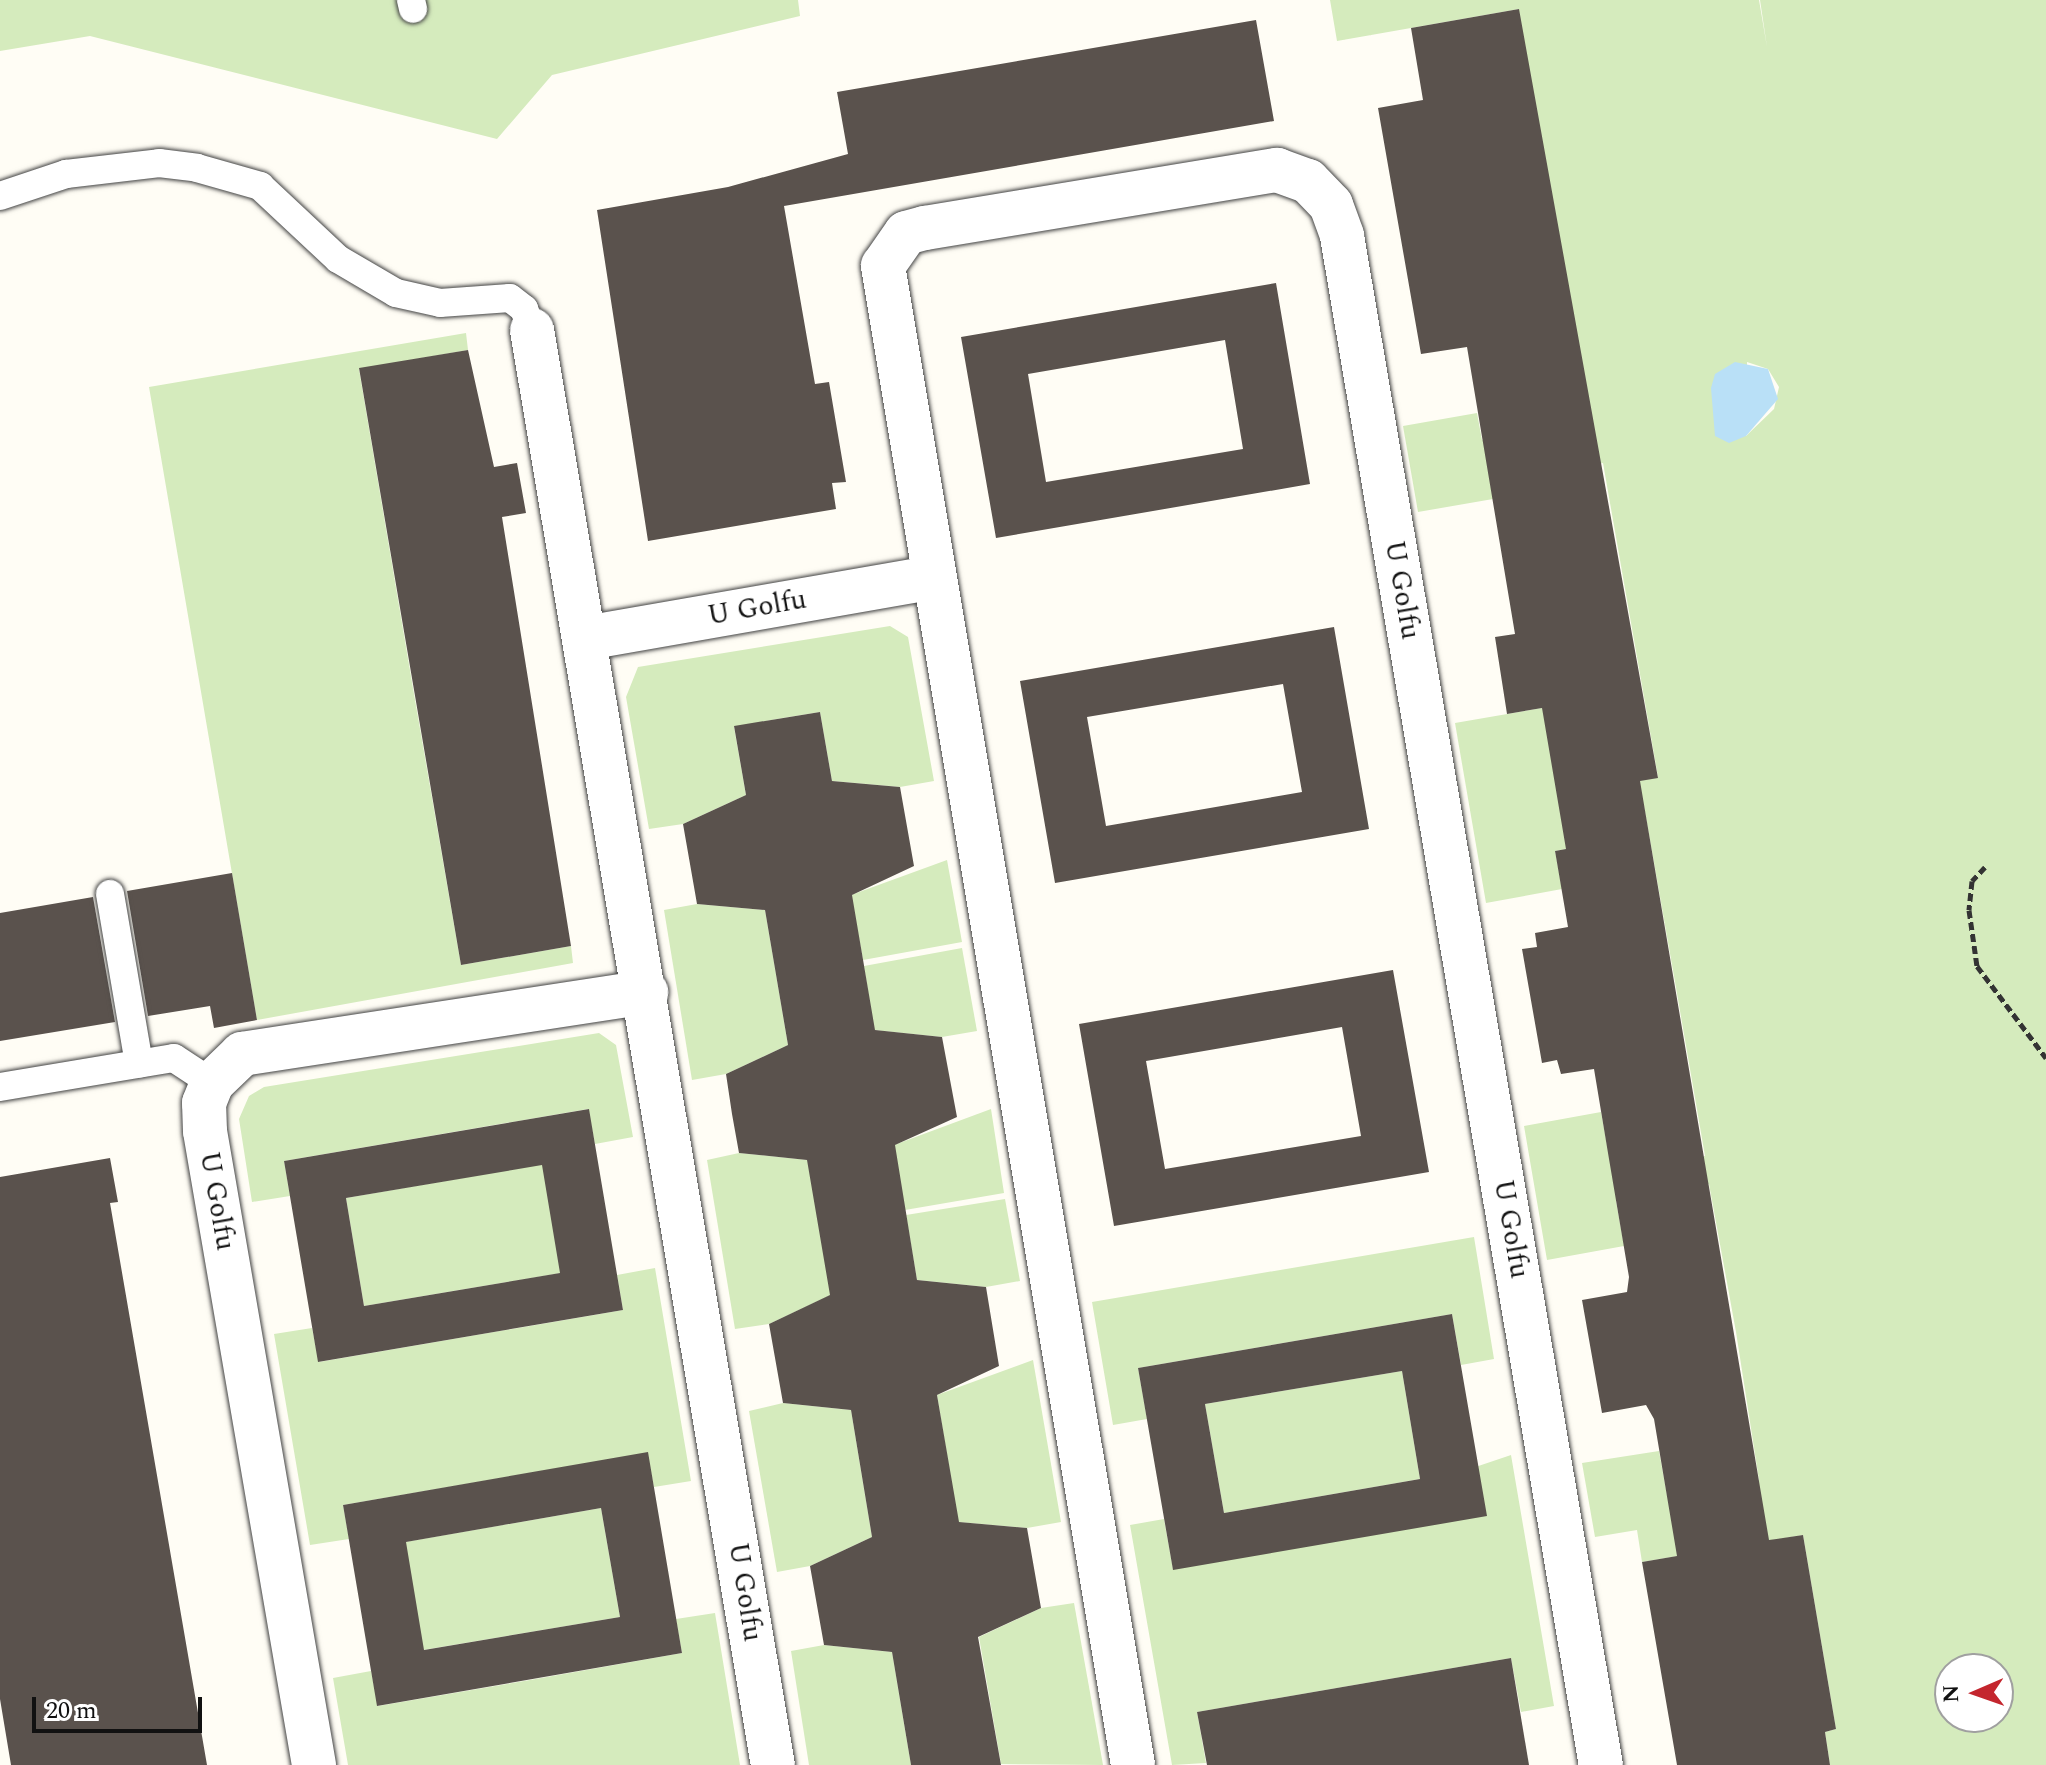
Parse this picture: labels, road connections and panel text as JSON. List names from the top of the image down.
{
  "streets": {
    "street": ["U Golfu"]
  },
  "scale_bar": "20 m",
  "north": "left"
}
